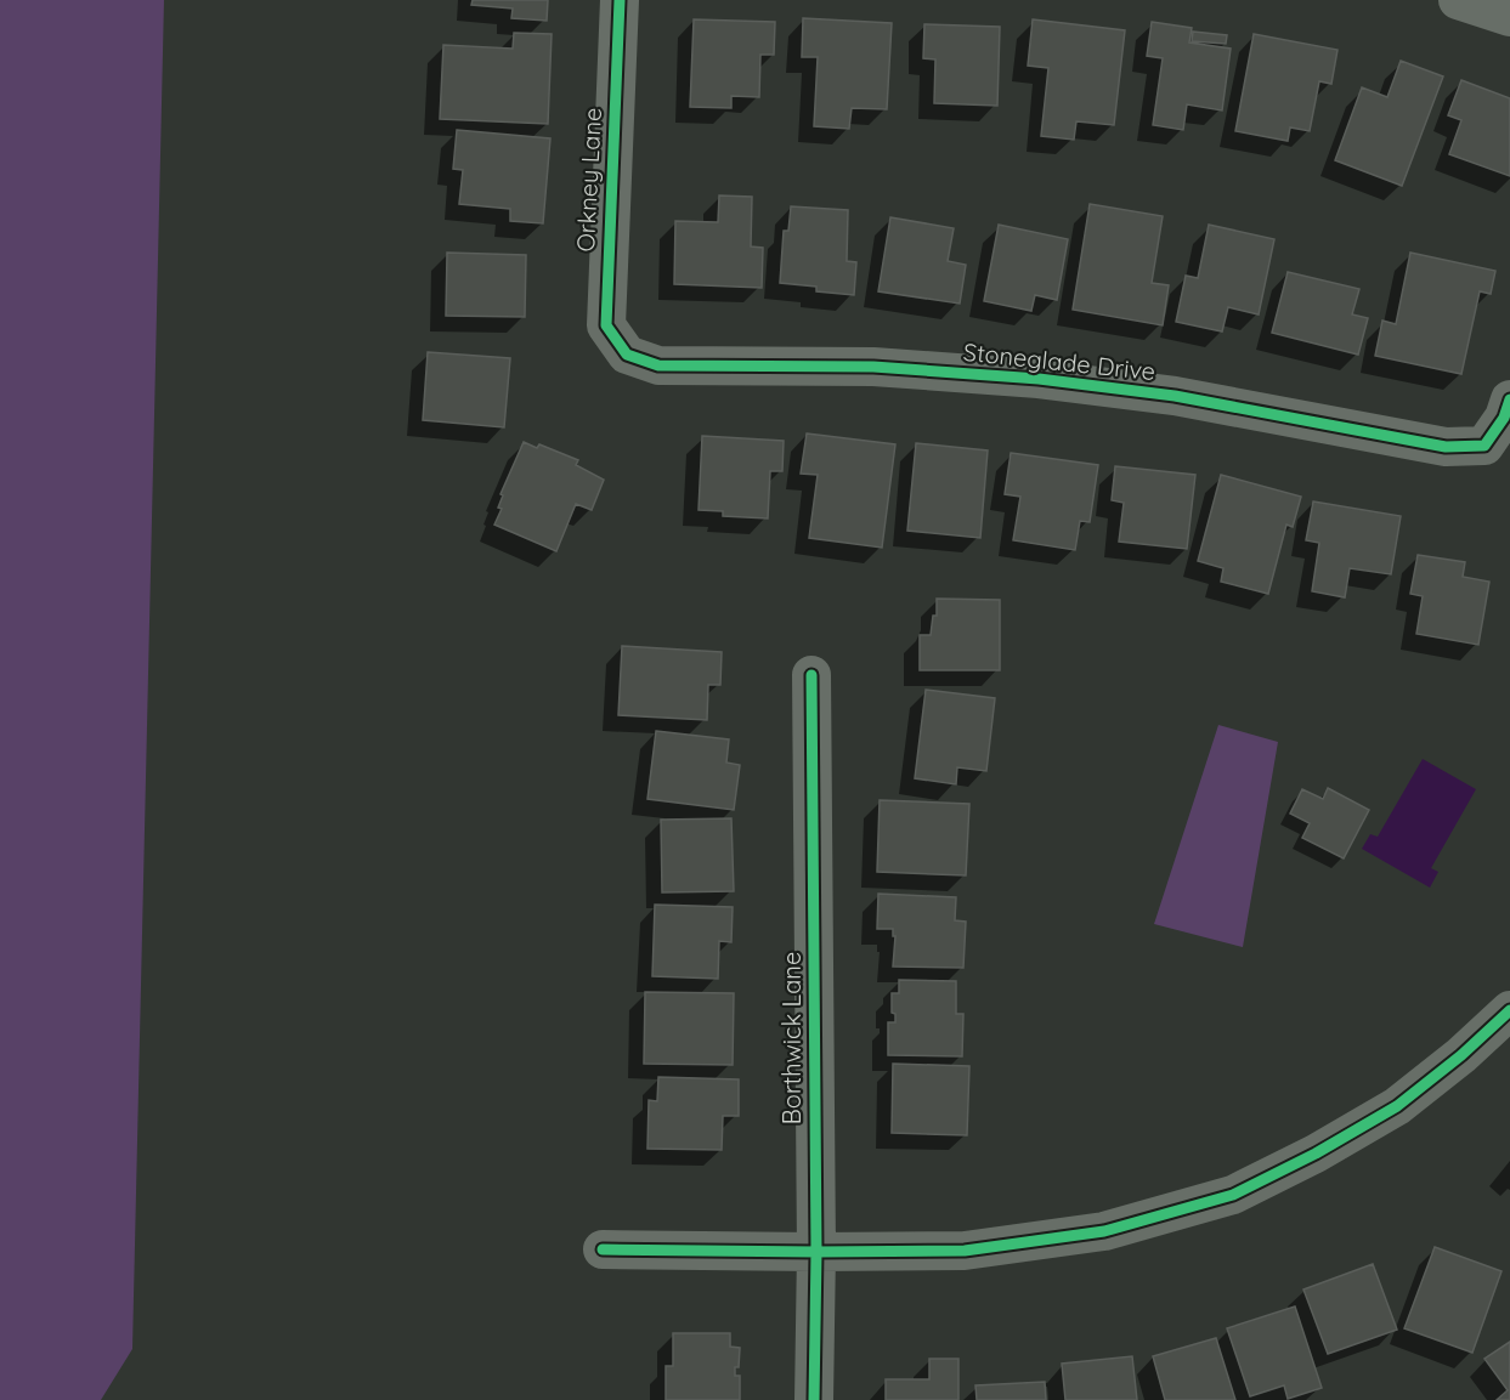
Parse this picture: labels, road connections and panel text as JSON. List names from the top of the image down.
{
  "streets": {
    "street": ["Orkney Lane", "Stoneglade Drive", "Borthwick Lane"]
  },
  "crossings": [
    ["Orkney Lane", "Stoneglade Drive"]
  ]
}
